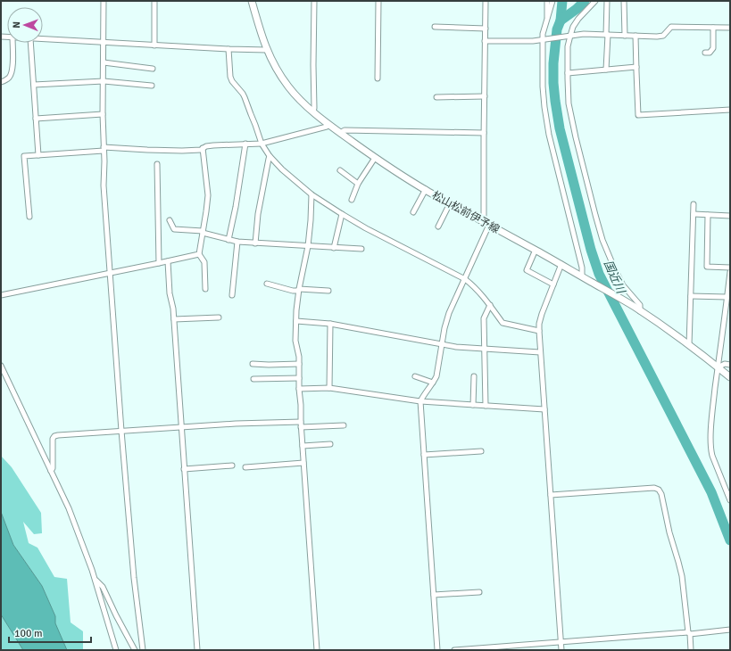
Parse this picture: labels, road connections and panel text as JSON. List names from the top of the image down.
{
  "streets": {
    "main road": ["松山松前伊予線"]
  },
  "water": ["国近川"],
  "scale_bar": "100 m",
  "north": "left"
}
